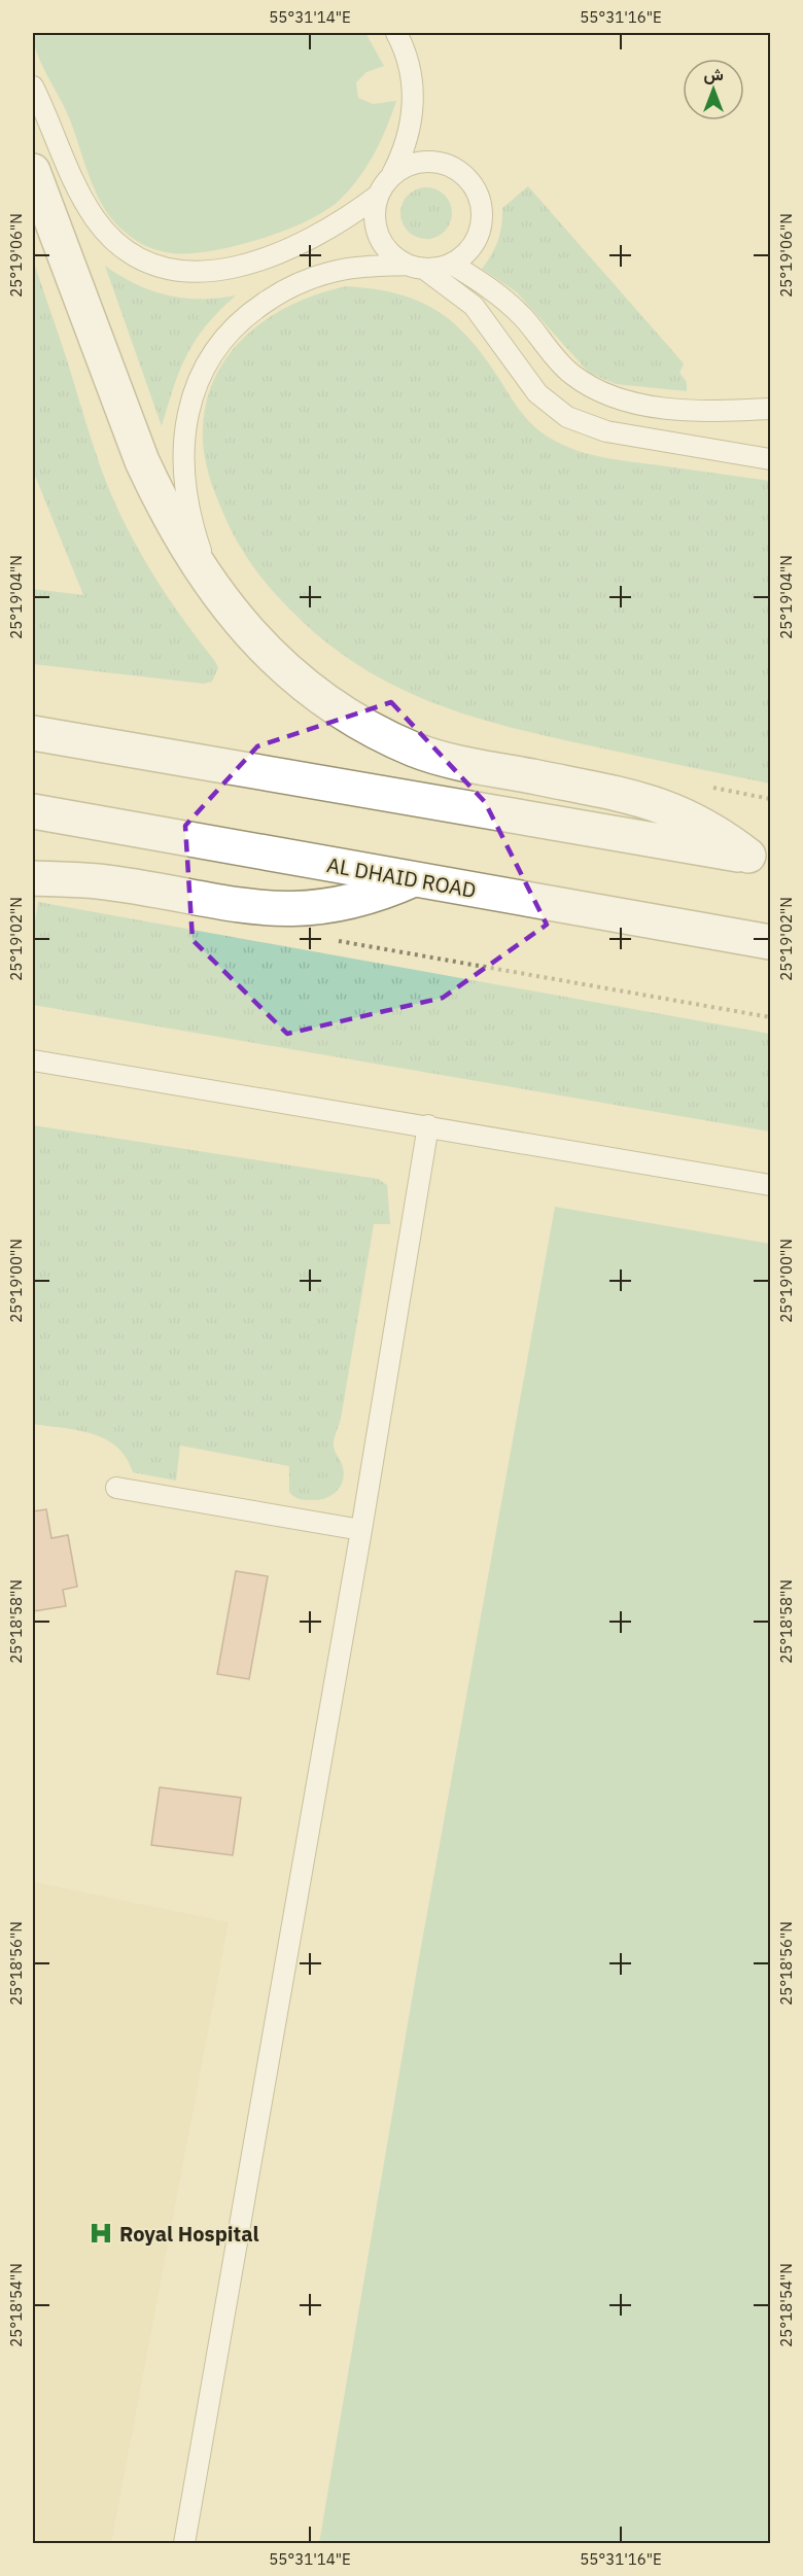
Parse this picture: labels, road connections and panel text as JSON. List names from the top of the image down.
{
  "streets": {
    "highway": ["AL DHAID ROAD"]
  },
  "places": {
    "hospital": ["Royal Hospital"]
  },
  "north": "top",
  "coordinates": [
    "55°31'14\"E",
    "55°31'16\"E",
    "25°19'06\"N",
    "25°19'04\"N",
    "25°19'02\"N",
    "25°19'00\"N",
    "25°18'58\"N",
    "25°18'56\"N",
    "25°18'54\"N"
  ]
}
